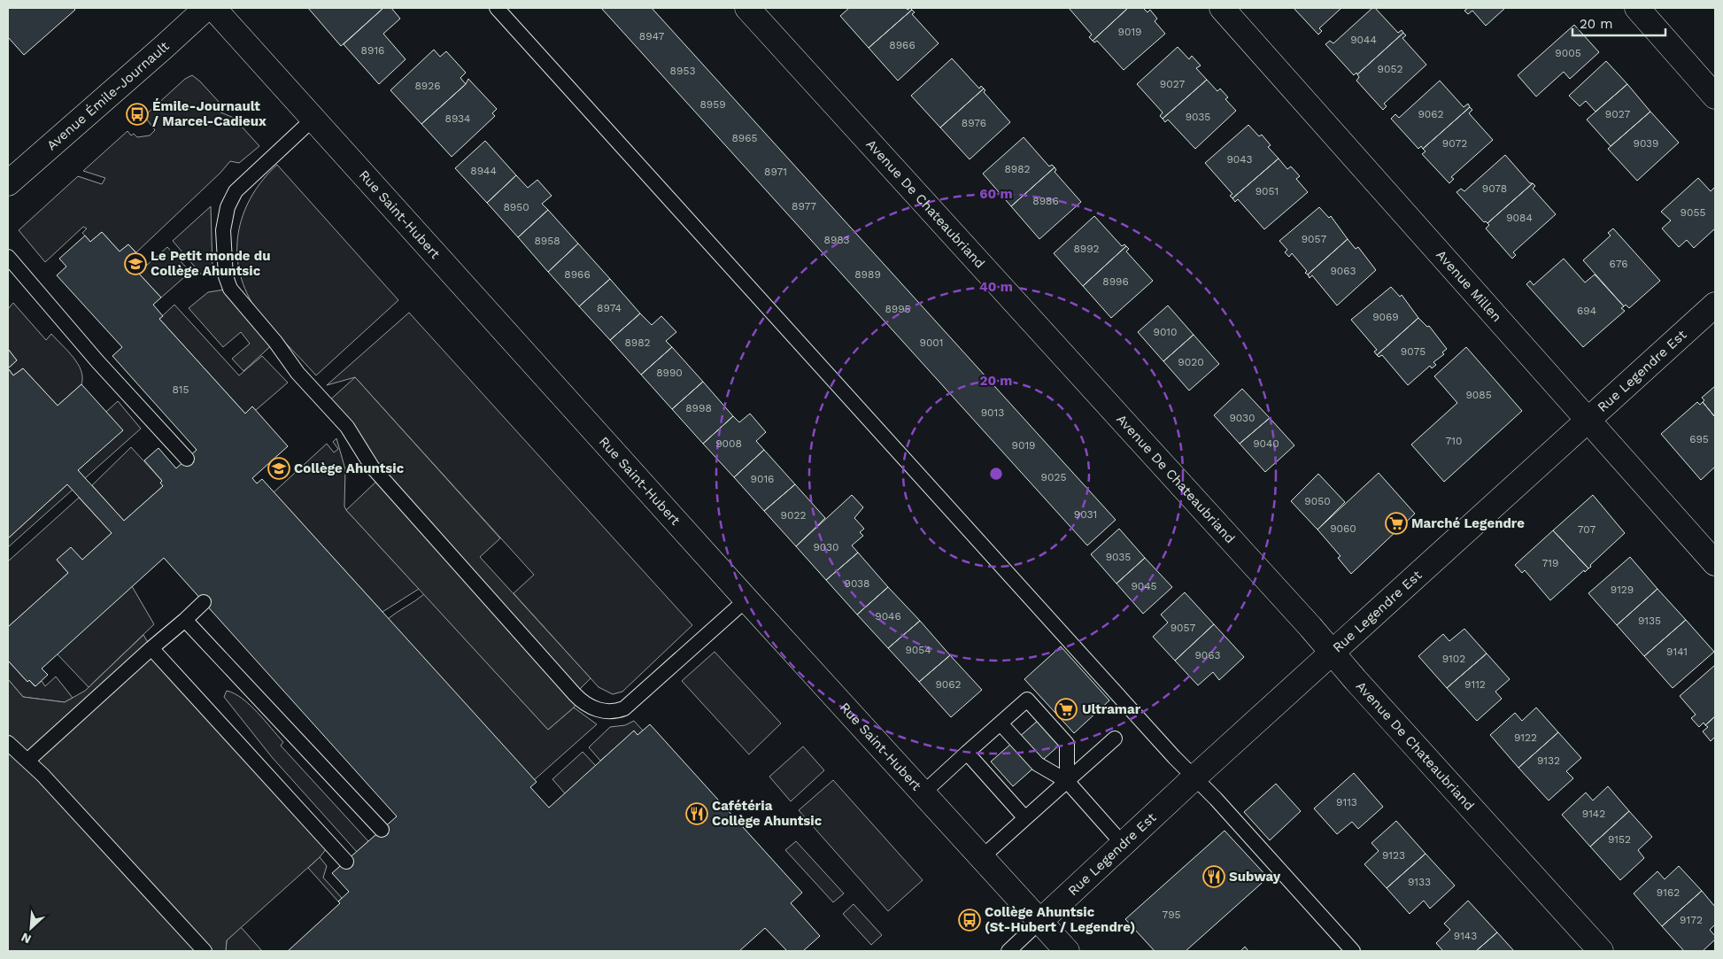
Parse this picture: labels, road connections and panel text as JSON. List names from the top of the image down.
{
  "streets": {
    "street": [
      "Avenue Émile-Journault",
      "Avenue De Chateaubriand",
      "Rue Saint-Hubert",
      "Avenue Millen",
      "Rue Legendre Est"
    ]
  },
  "crossings": [
    ["Avenue De Chateaubriand", "Rue Legendre Est"],
    ["Rue Saint-Hubert", "Rue Legendre Est"],
    ["Avenue Millen", "Rue Legendre Est"]
  ],
  "places": {
    "bus stop": ["Émile-Journault / Marcel-Cadieux", "Collège Ahuntsic (St-Hubert / Legendre)"],
    "school or university": ["Le Petit monde du Collège Ahuntsic", "Collège Ahuntsic"],
    "supermarket": ["Marché Legendre", "Ultramar"],
    "restaurant": ["Cafétéria Collège Ahuntsic", "Subway"]
  },
  "house_numbers": [
    "9019",
    "8947",
    "9044",
    "8966",
    "8916",
    "9005",
    "9052",
    "8953",
    "9027",
    "8926",
    "8959",
    "9062",
    "9027",
    "9035",
    "8934",
    "8976",
    "8965",
    "9072",
    "9039",
    "9043",
    "8982",
    "8944",
    "8971",
    "9078",
    "9051",
    "8986",
    "8977",
    "8950",
    "9055",
    "9084",
    "9057",
    "8983",
    "8958",
    "8992",
    "676",
    "9063",
    "8966",
    "8989",
    "8996",
    "8974",
    "8995",
    "694",
    "9069",
    "9010",
    "8982",
    "9001",
    "9075",
    "9020",
    "8990",
    "815",
    "9085",
    "8998",
    "9013",
    "9030",
    "695",
    "710",
    "9008",
    "9040",
    "9019",
    "9025",
    "9016",
    "9050",
    "9031",
    "9022",
    "9060",
    "707",
    "9030",
    "9035",
    "719",
    "9038",
    "9045",
    "9129",
    "9046",
    "9135",
    "9057",
    "9054",
    "9141",
    "9063",
    "9102",
    "9062",
    "9112",
    "9122",
    "9132",
    "9113",
    "9142",
    "9152",
    "9123",
    "9133",
    "9162",
    "795",
    "9172",
    "9143"
  ],
  "scale_bar": "20 m",
  "north": "bottom left",
  "rings": ["60 m", "40 m", "20 m"]
}
